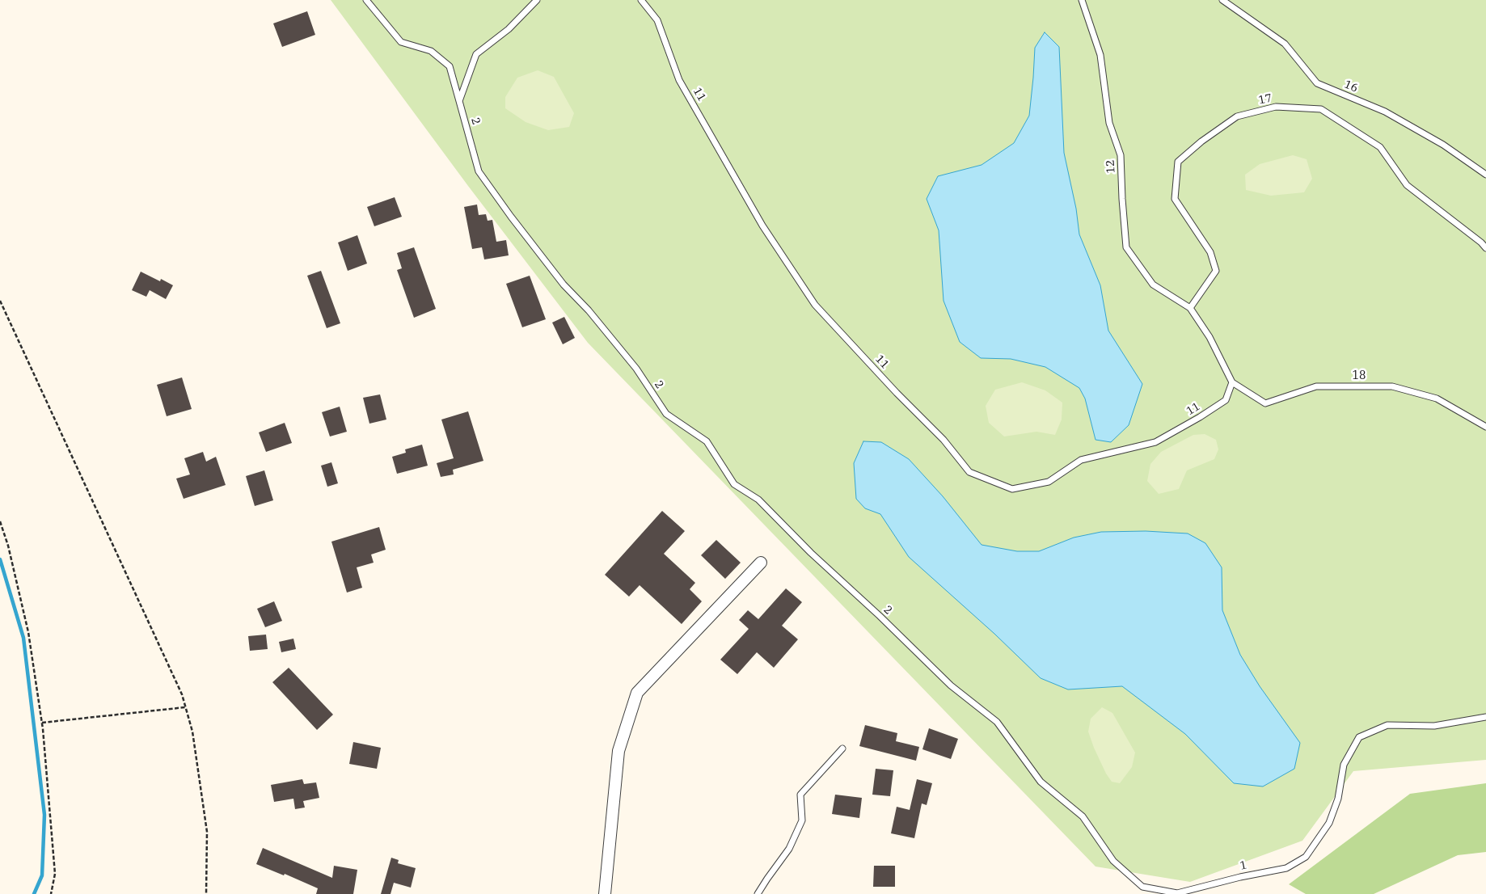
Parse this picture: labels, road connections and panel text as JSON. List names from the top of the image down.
{
  "streets": {
    "lane": [
      "16",
      "11",
      "17",
      "2",
      "12",
      "18",
      "1"
    ]
  },
  "crossings": [
    ["11", "18"],
    ["17", "12"],
    ["2", "1"]
  ]
}
